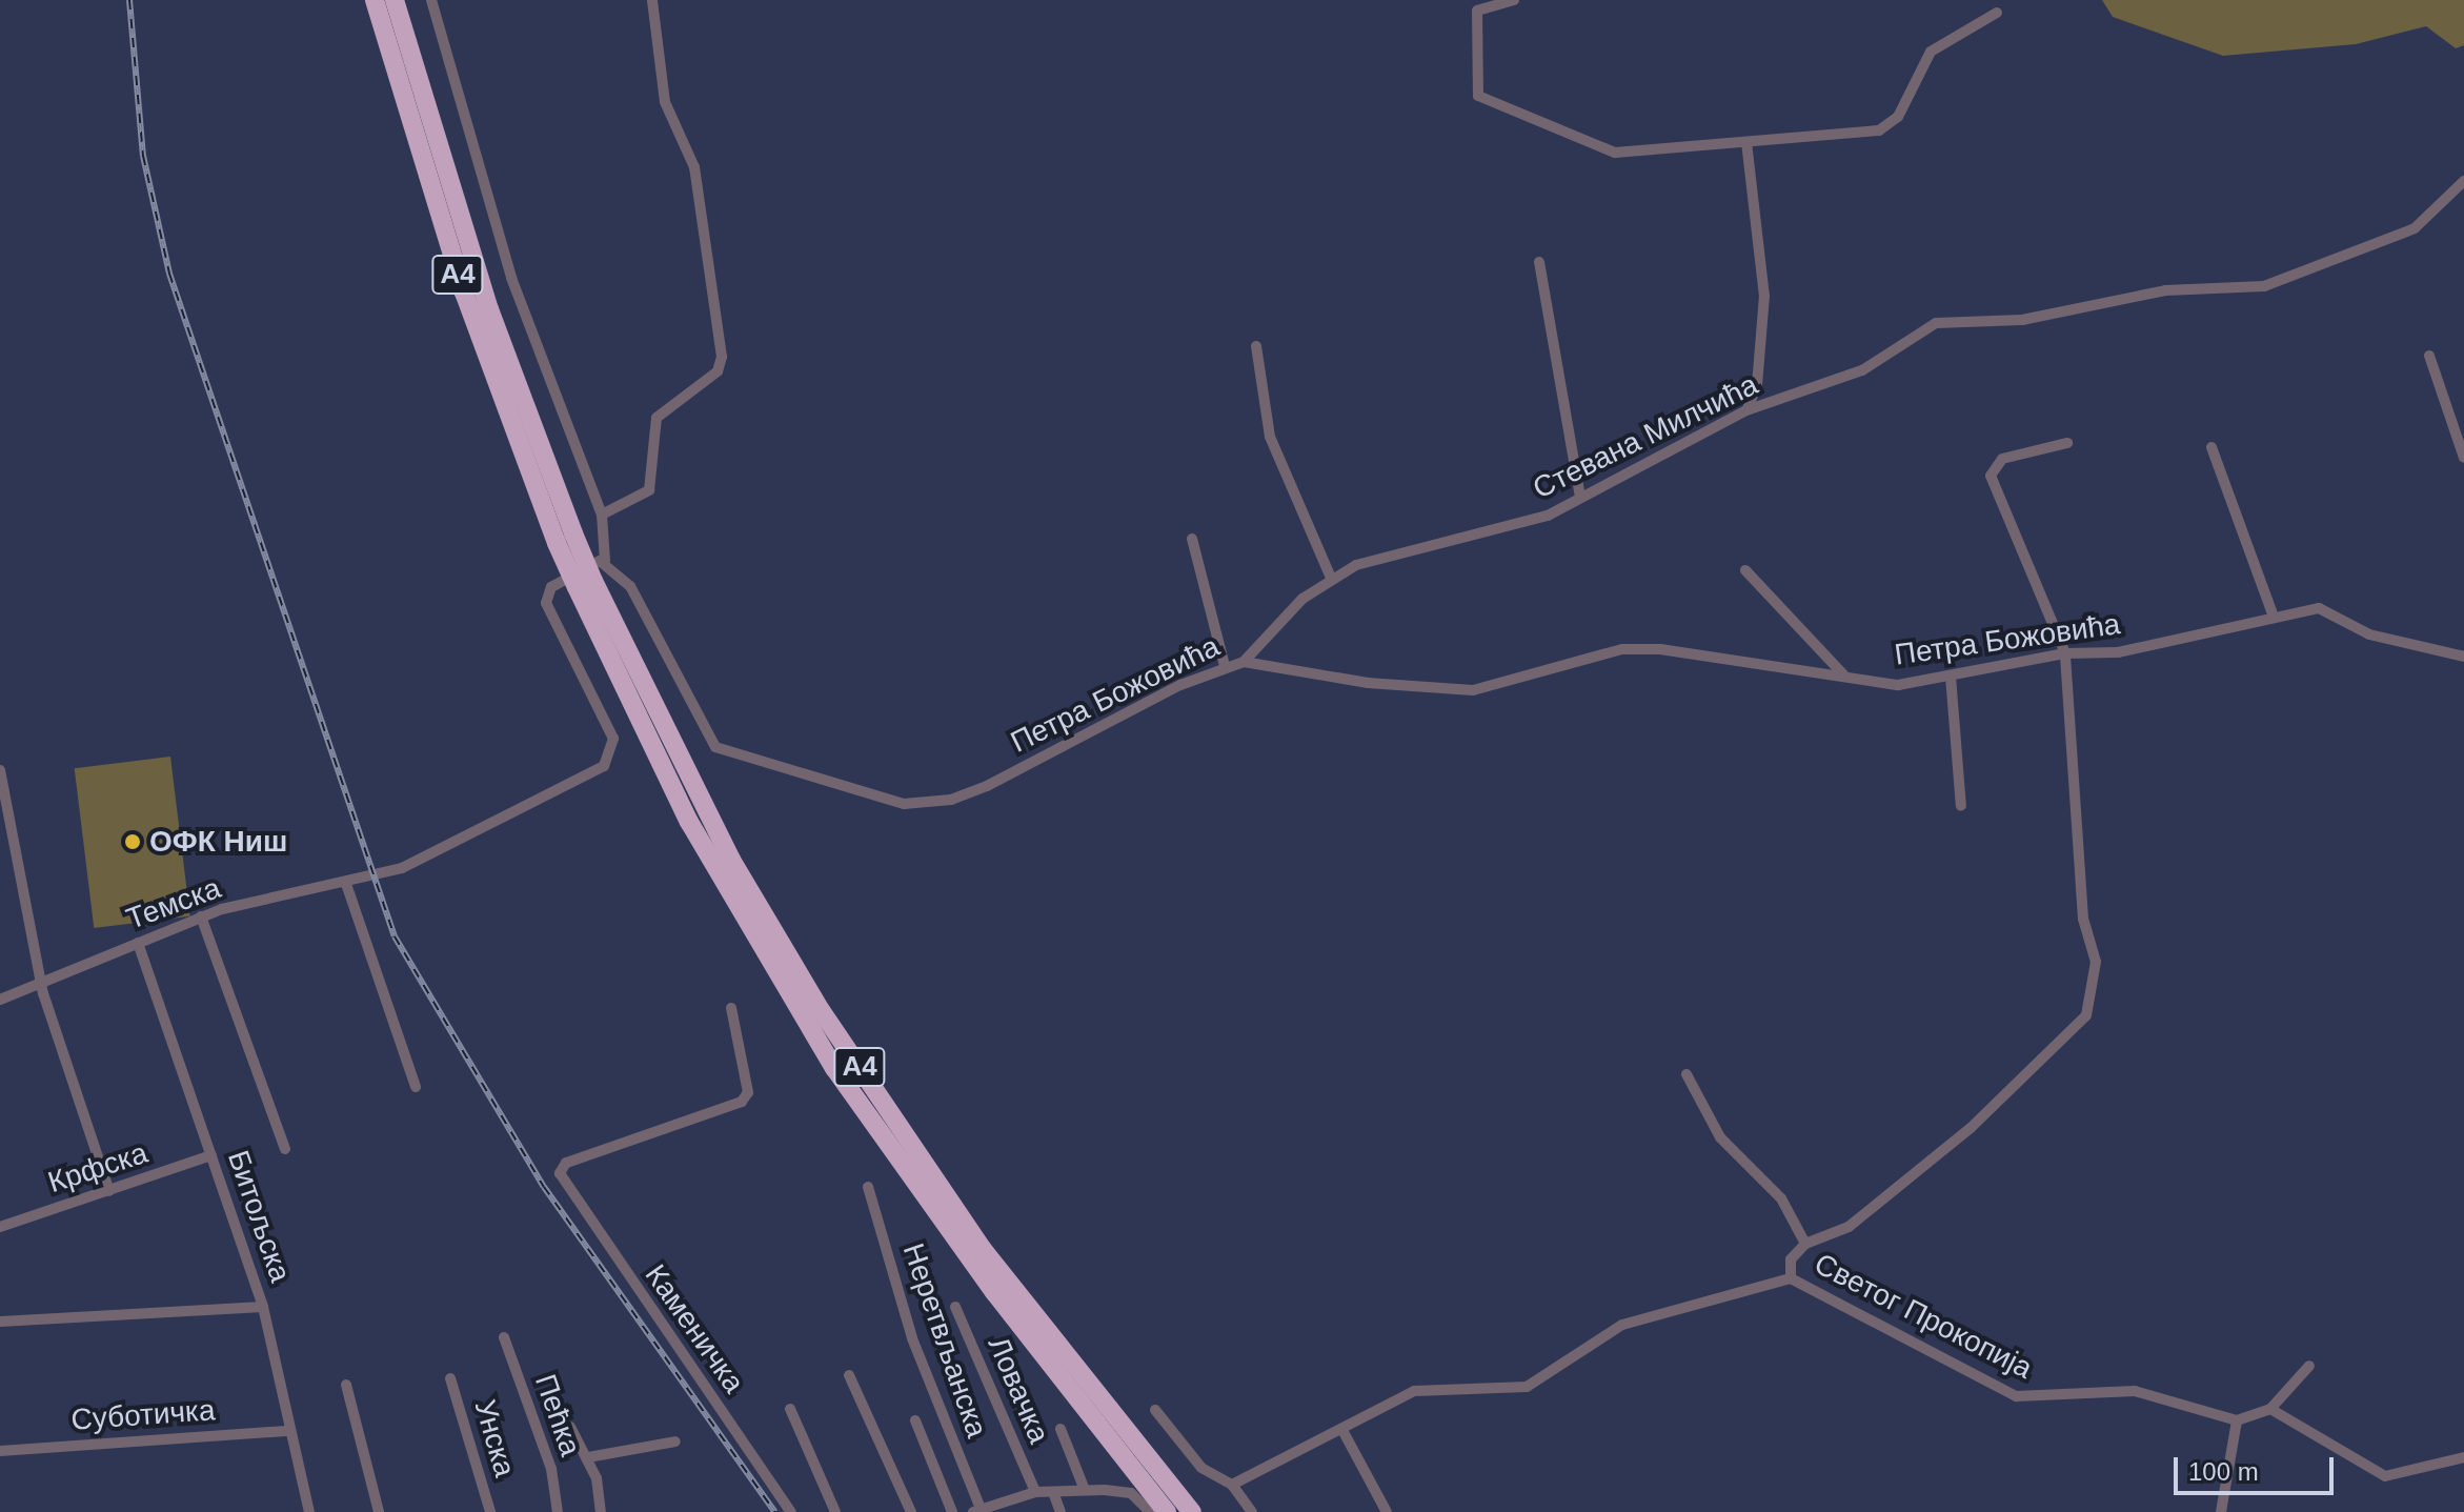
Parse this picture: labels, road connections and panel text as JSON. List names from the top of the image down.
{
  "streets": {
    "highway": ["A4"],
    "street": [
      "Стевана Милчића",
      "Петра Божовића",
      "Темска",
      "Крфска",
      "Битољска",
      "Светог Прокопија",
      "Каменичка",
      "Неретвљанска",
      "Ловачка",
      "Суботичка",
      "Пећка",
      "Унска"
    ]
  },
  "crossings": [
    ["Стевана Милчића", "Петра Божовића"],
    ["Петра Божовића", "Темска"],
    ["Темска", "Битољска"],
    ["Крфска", "Битољска"],
    ["Битољска", "Суботичка"]
  ],
  "places": ["ОФК Ниш"],
  "scale_bar": "100 m"
}
